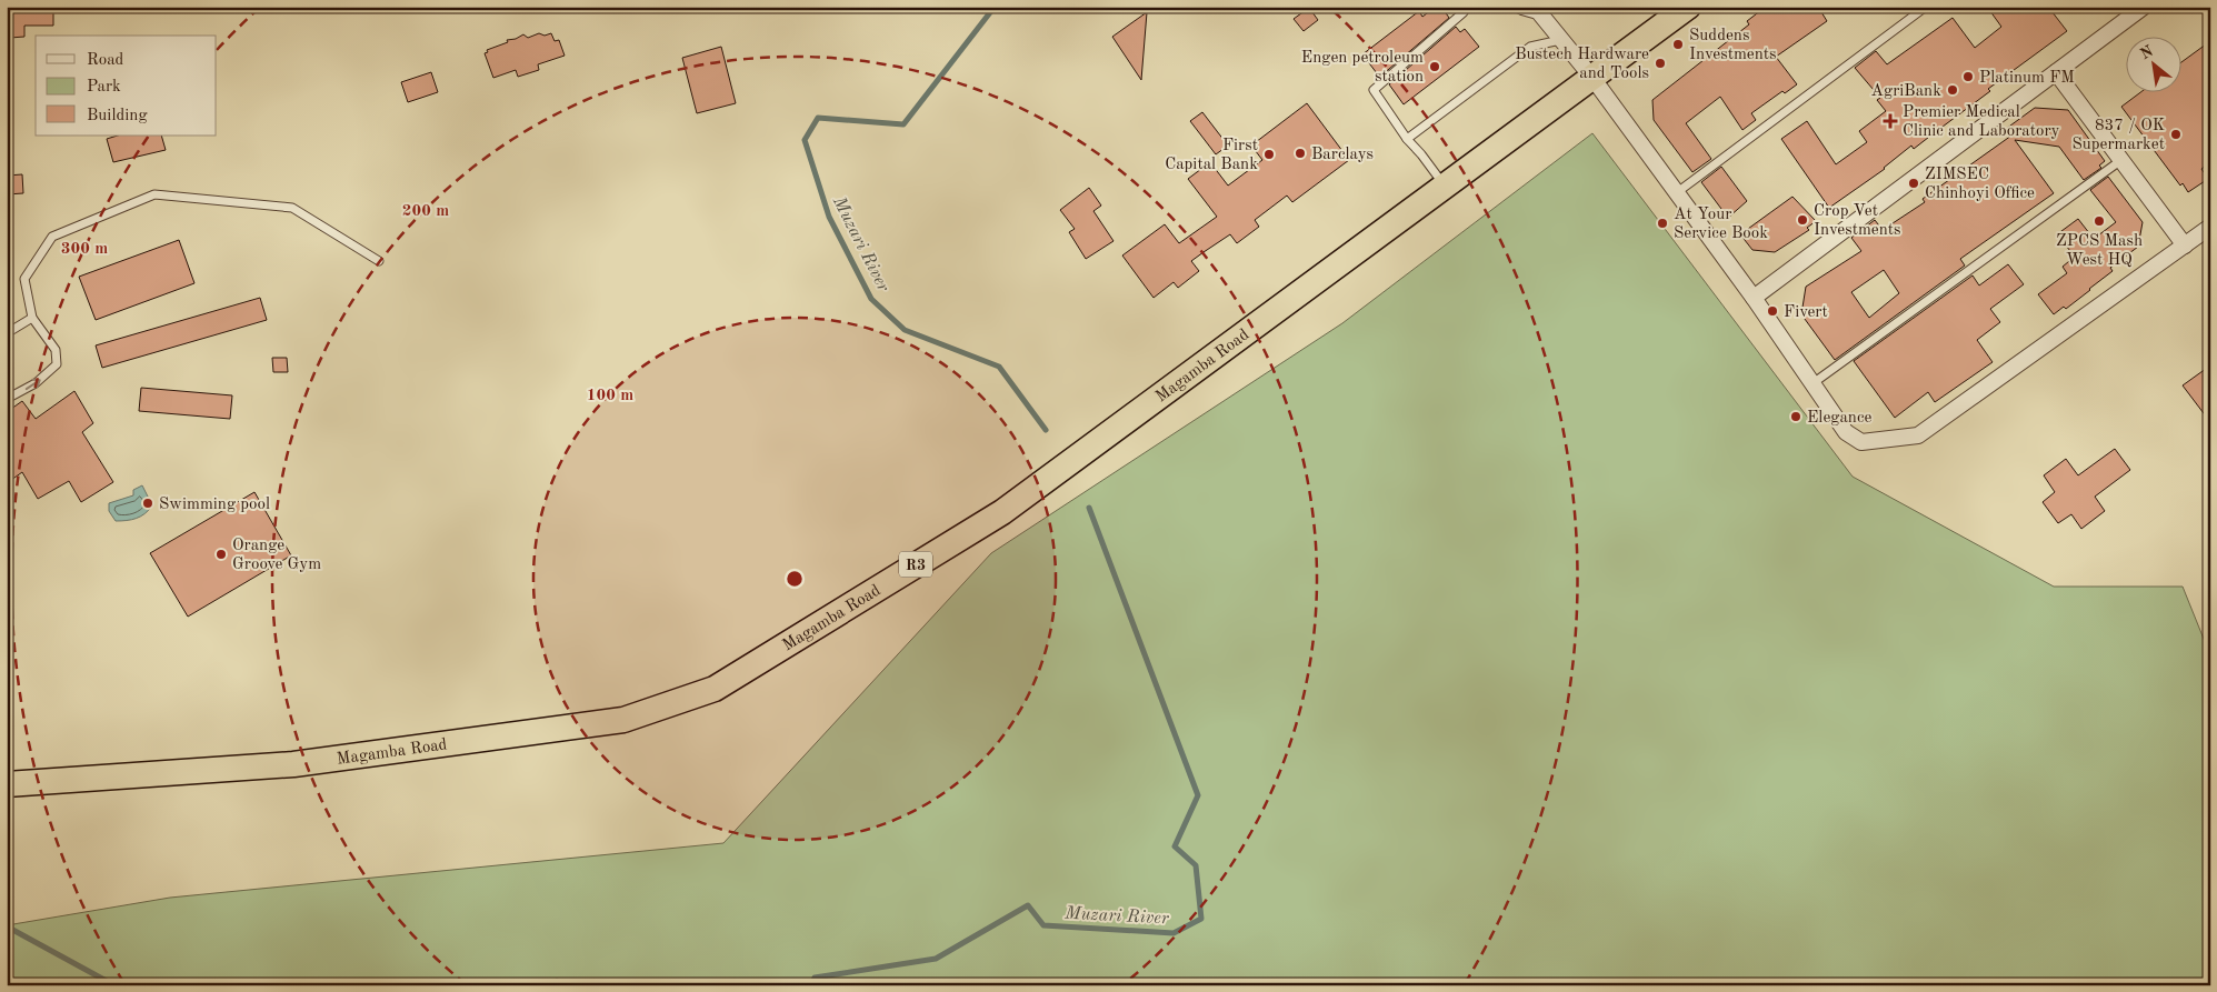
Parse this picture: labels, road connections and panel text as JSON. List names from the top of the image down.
{
  "streets": {
    "highway": ["Magamba Road", "R3"]
  },
  "water": ["Muzari River"],
  "places": {
    "other": [
      "Suddens Investments",
      "Bustech Hardware and Tools",
      "Engen petroleum station",
      "Platinum FM",
      "AgriBank",
      "837 / OK Supermarket",
      "Barclays",
      "First Capital Bank",
      "ZIMSEC Chinhoyi Office",
      "Crop Vet Investments",
      "ZPCS Mash West HQ",
      "At Your Service Book",
      "Fivert",
      "Elegance",
      "Swimming pool",
      "Orange Groove Gym"
    ],
    "health": ["Premier Medical Clinic and Laboratory"]
  },
  "legend": ["Road", "Park", "Building"],
  "north": "top left",
  "rings": ["200 m", "300 m", "100 m"]
}
